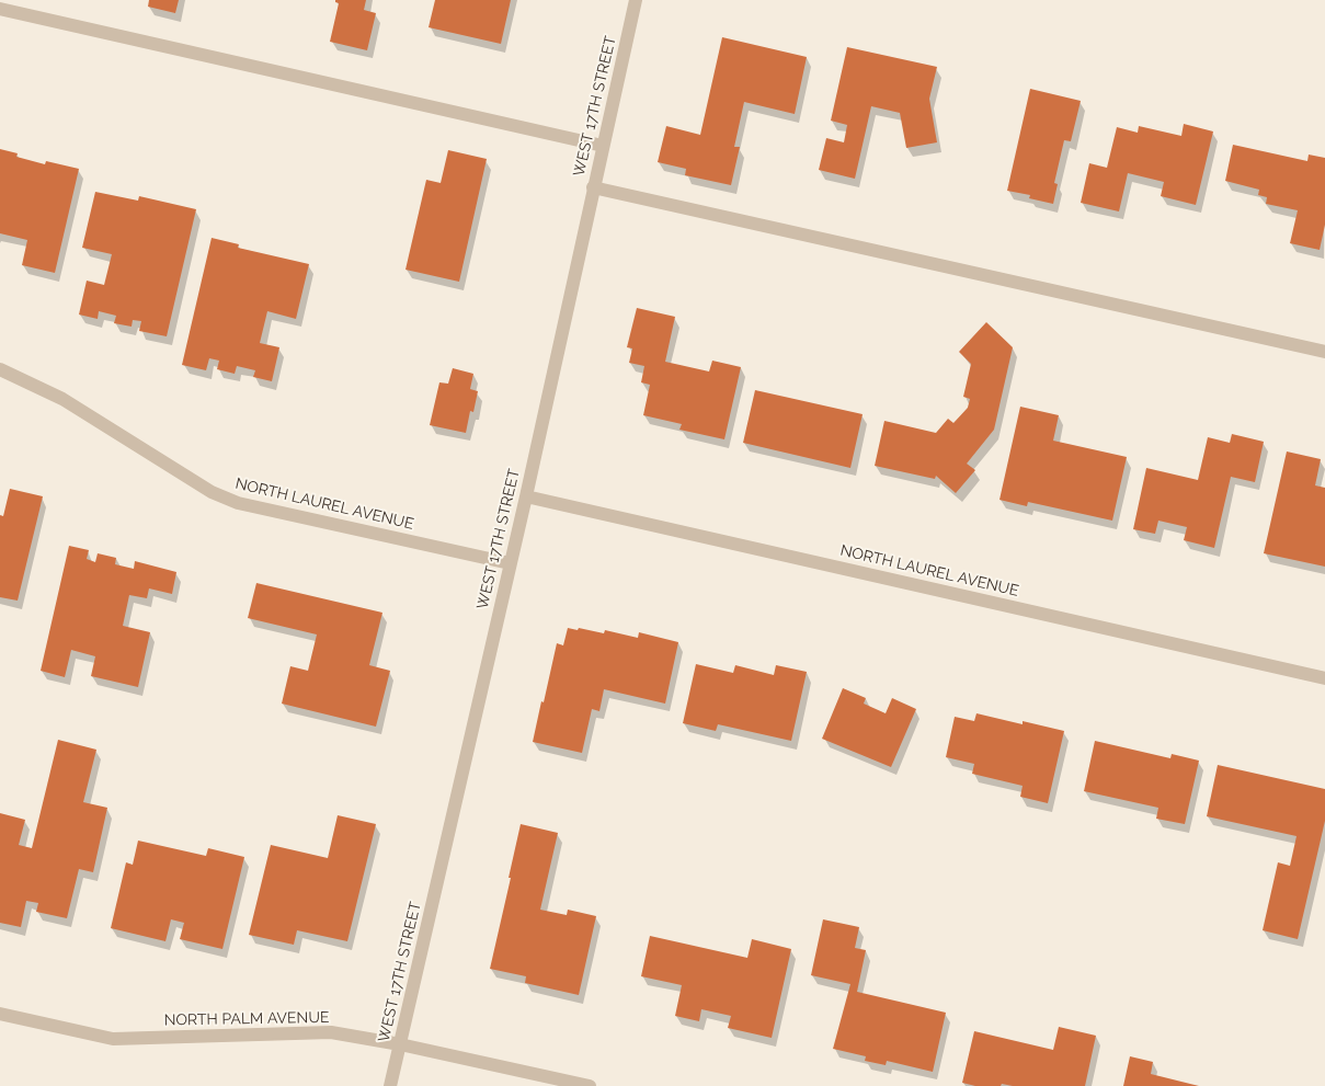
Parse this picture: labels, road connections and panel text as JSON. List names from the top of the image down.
{
  "streets": {
    "street": ["WEST 17TH STREET", "NORTH LAUREL AVENUE", "NORTH PALM AVENUE"]
  },
  "crossings": [
    ["WEST 17TH STREET", "NORTH LAUREL AVENUE"],
    ["WEST 17TH STREET", "NORTH PALM AVENUE"]
  ]
}
